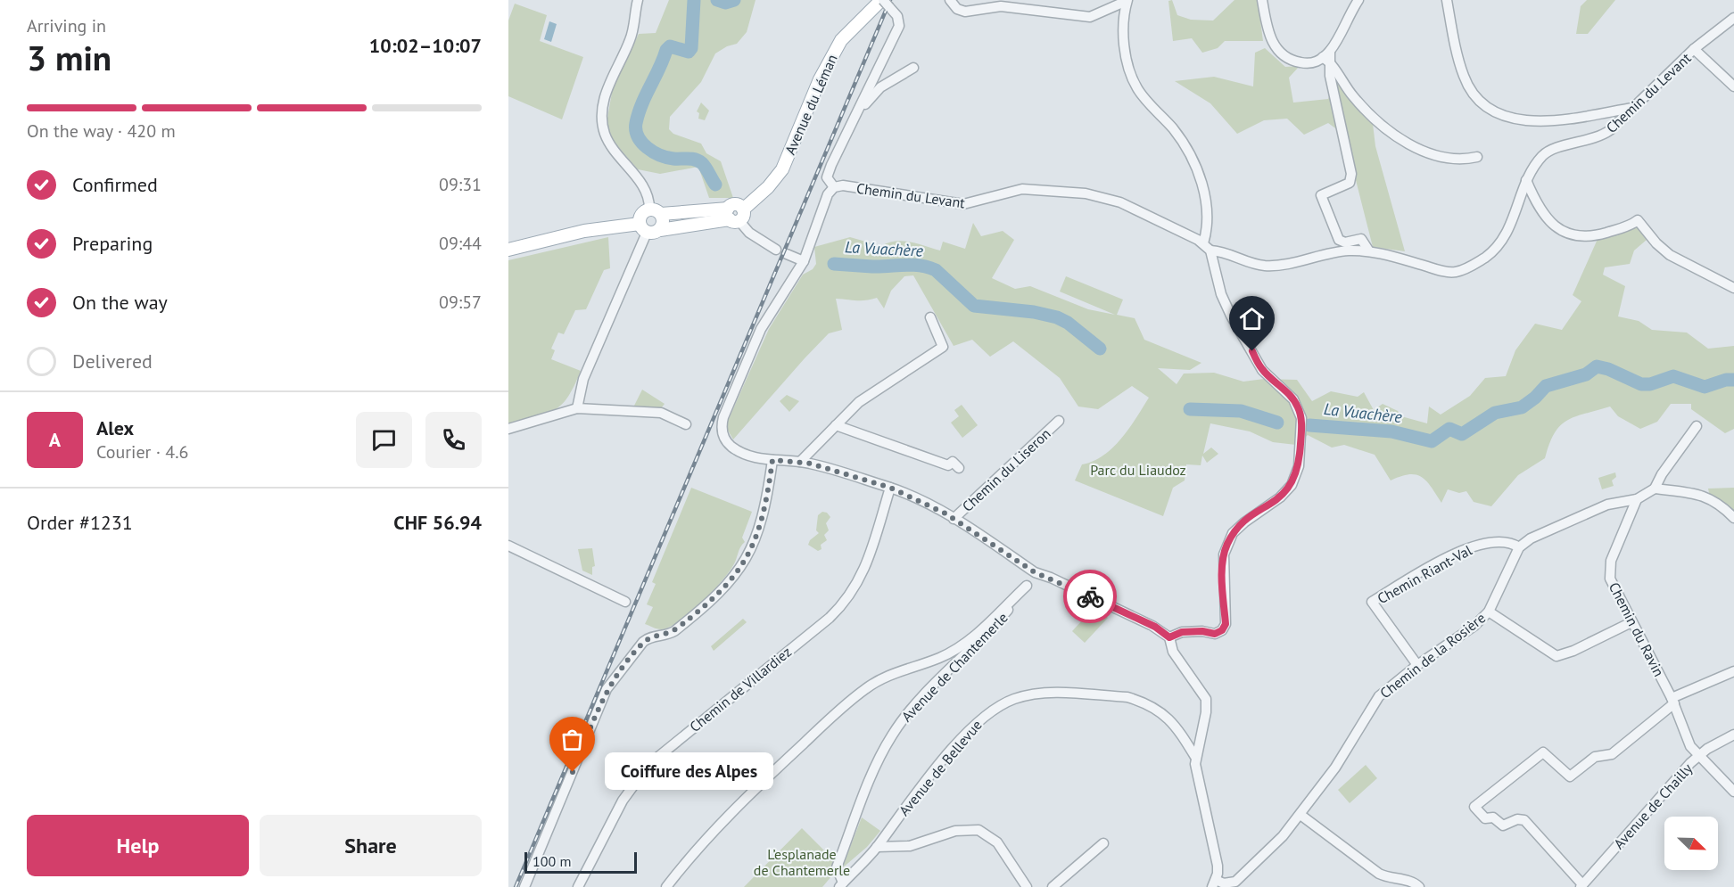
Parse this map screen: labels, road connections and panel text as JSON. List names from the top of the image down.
{
  "streets": {
    "main road": ["Avenue du Léman"],
    "street": [
      "Chemin du Levant",
      "Chemin du Liseron",
      "Chemin Riant-Val",
      "Chemin du Ravin",
      "Chemin de la Rosière",
      "Avenue de Chantemerle",
      "Chemin de Villardiez",
      "Avenue de Bellevue",
      "Avenue de Chailly"
    ]
  },
  "crossings": [
    ["Chemin Riant-Val", "Chemin de la Rosière"],
    ["Chemin du Ravin", "Avenue de Chailly"],
    ["Avenue de Chantemerle", "Avenue de Bellevue"]
  ],
  "water": ["La Vuachère"],
  "parks": ["Parc du Liaudoz", "L’esplanade de Chantemerle"],
  "places": ["Coiffure des Alpes"],
  "scale_bar": "100 m",
  "north": "bottom right",
  "page": {
    "heading": ["3 min", "Arriving in", "10:02–10:07"],
    "panel": [
      "Alex",
      "Courier · 4.6",
      "Order #1231",
      "CHF 56.94"
    ],
    "bar": "On the way · 420 m",
    "list": [
      ["Confirmed", "09:31"],
      ["Preparing", "09:44"],
      ["On the way", "09:57"],
      "Delivered"
    ],
    "round": "A",
    "bubble": "Coiffure des Alpes",
    "buttons": ["Help", "Share"],
    "scale": "100 m"
  }
}
